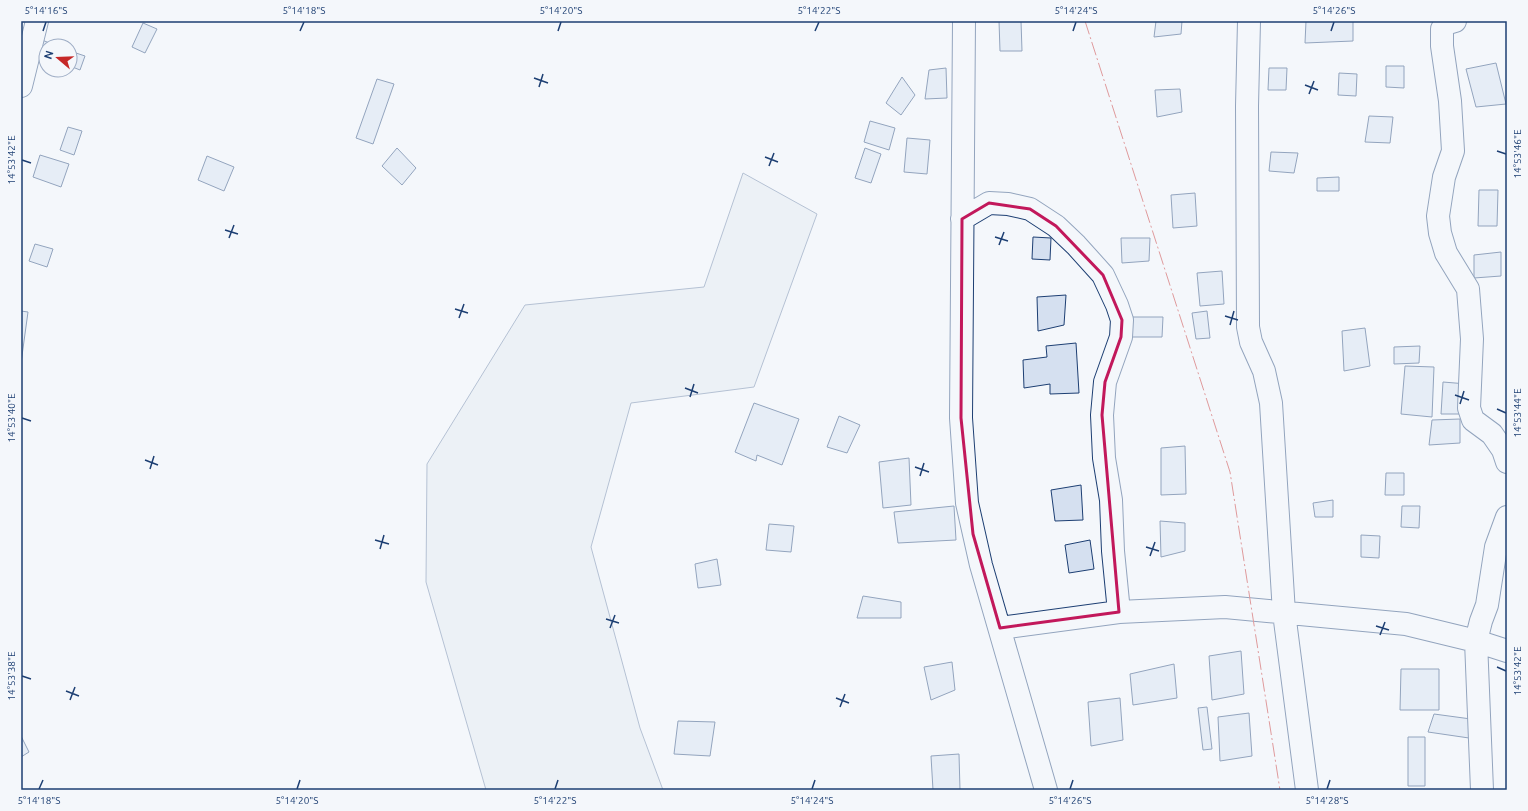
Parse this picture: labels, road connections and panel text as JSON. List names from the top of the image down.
{
  "north": "left",
  "coordinates": [
    "5°14'16\"S",
    "5°14'18\"S",
    "5°14'20\"S",
    "5°14'22\"S",
    "5°14'24\"S",
    "5°14'26\"S",
    "14°53'46\"E",
    "14°53'42\"E",
    "14°53'44\"E",
    "14°53'40\"E",
    "14°53'38\"E",
    "5°14'28\"S"
  ]
}
